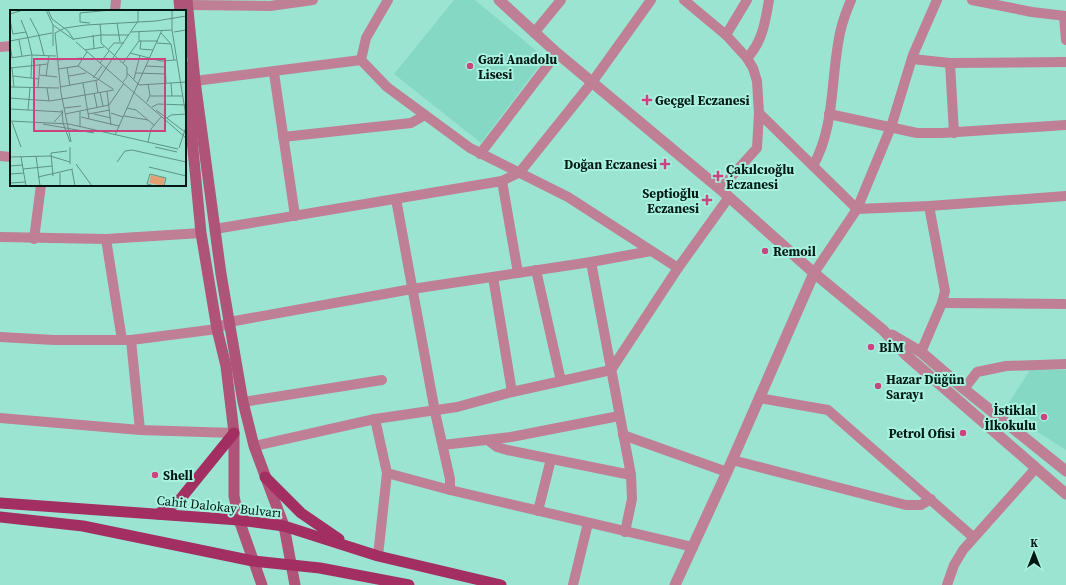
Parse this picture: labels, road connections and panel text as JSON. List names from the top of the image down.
{
  "streets": {
    "main road": ["Cahit Dalokay Bulvarı"]
  },
  "places": {
    "other": [
      "Gazi Anadolu Lisesi",
      "Remoil",
      "BİM",
      "Hazar Düğün Sarayı",
      "İstiklal İlkokulu",
      "Petrol Ofisi",
      "Shell"
    ],
    "health": [
      "Geçgel Eczanesi",
      "Doğan Eczanesi",
      "Çakılcıoğlu Eczanesi",
      "Septioğlu Eczanesi"
    ]
  },
  "north": "top"
}
